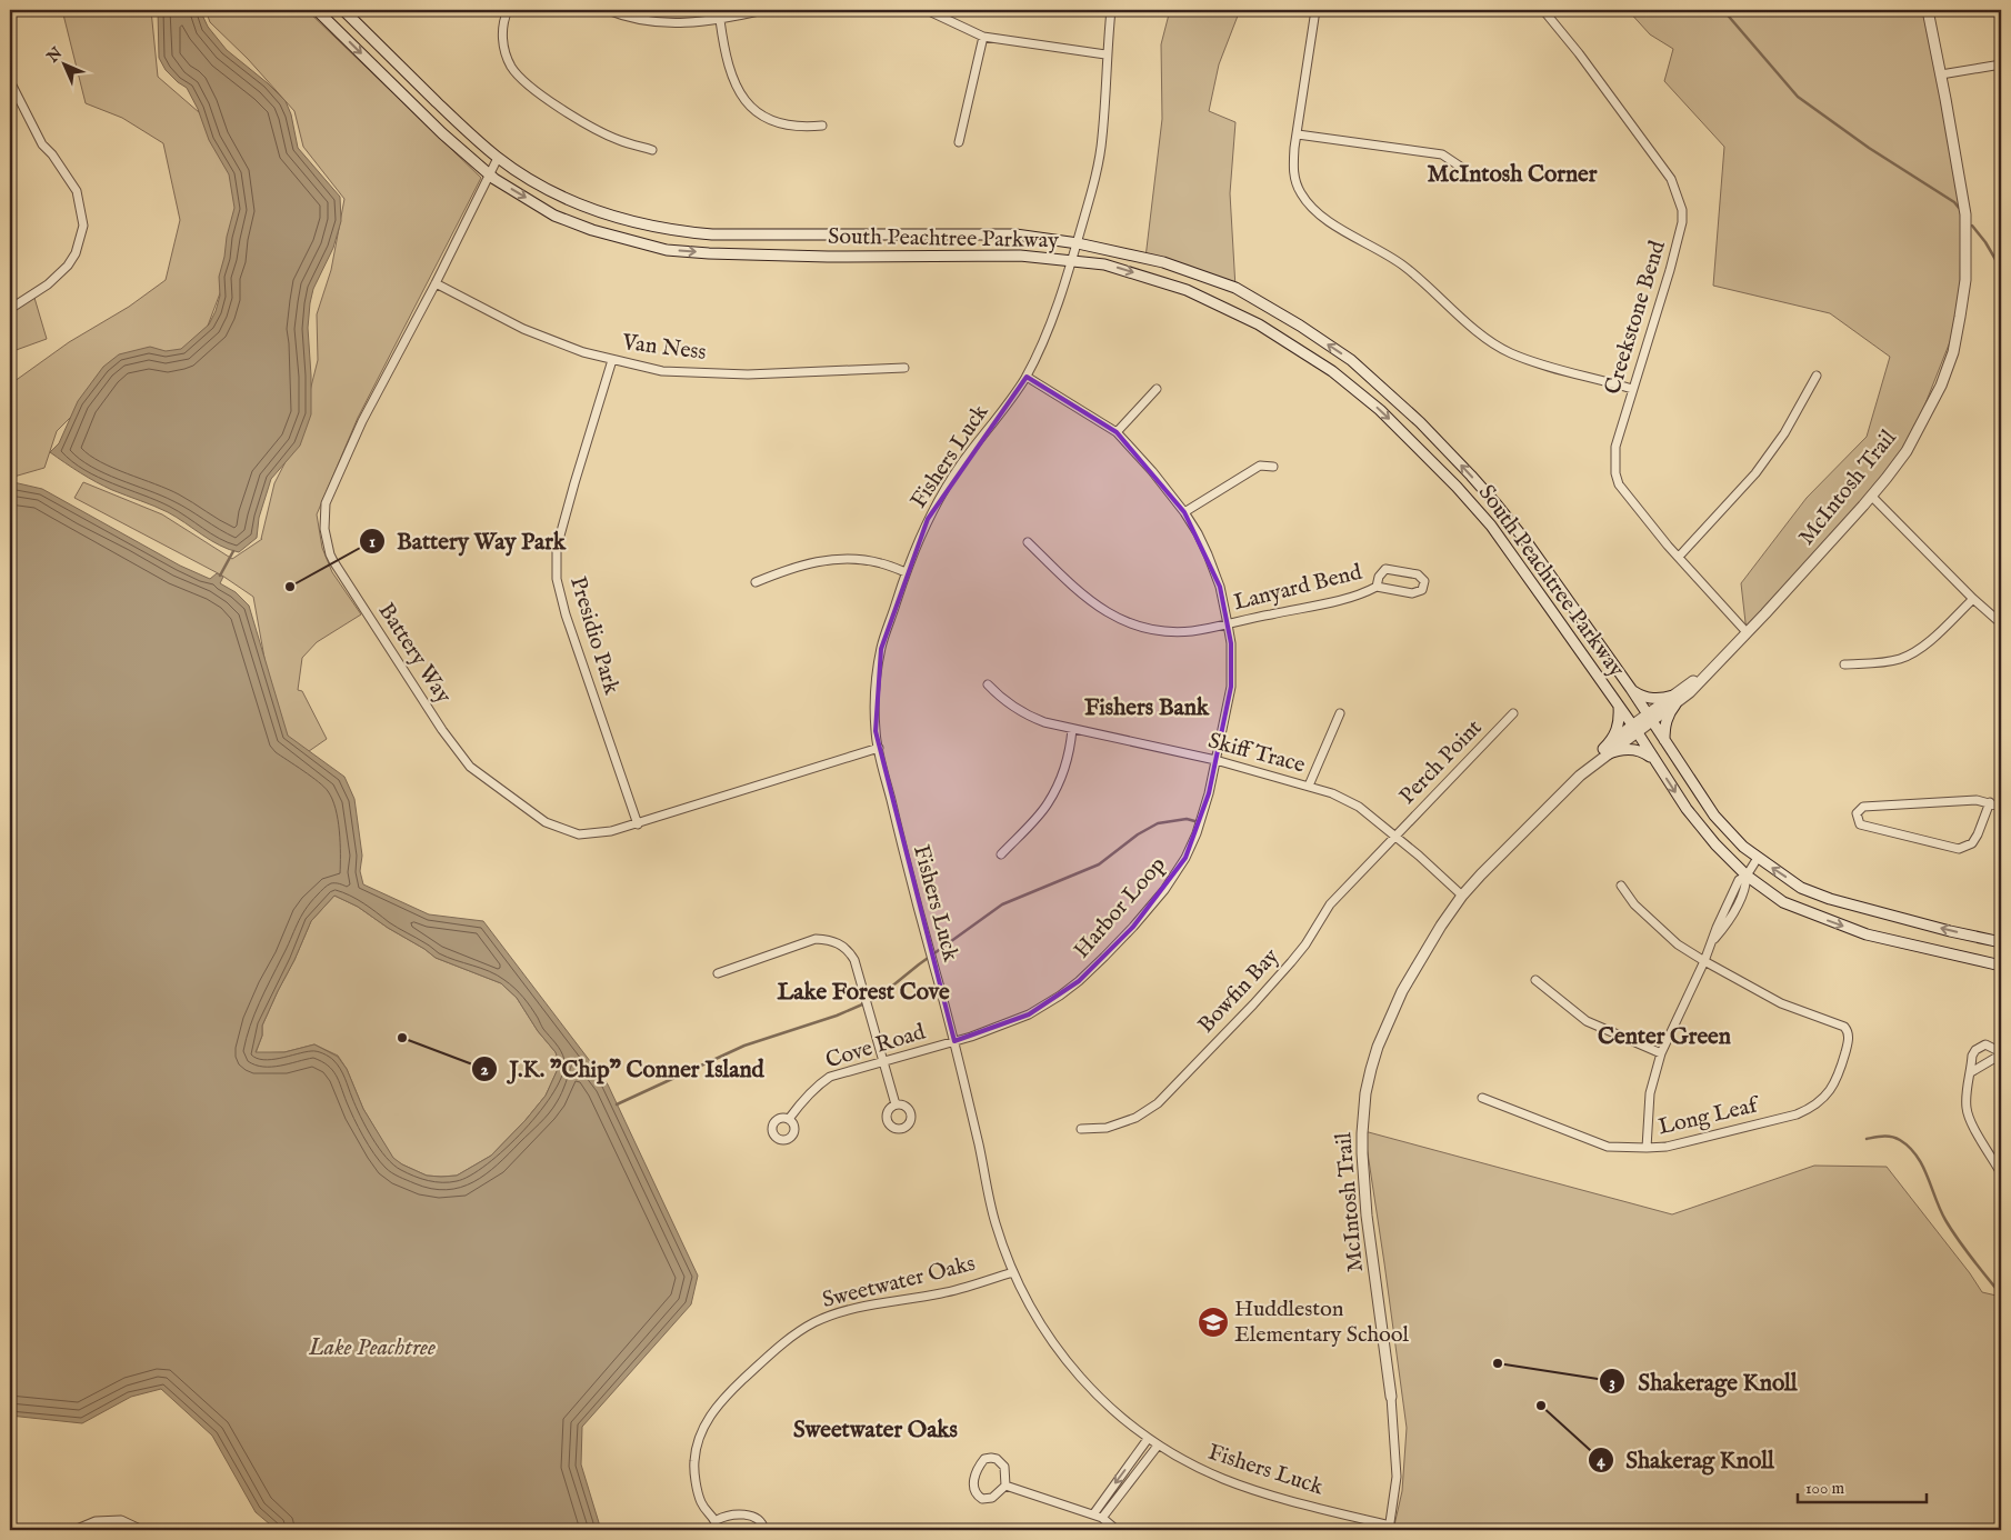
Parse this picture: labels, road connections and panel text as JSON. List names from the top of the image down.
{
  "streets": {
    "main road": ["South Peachtree Parkway", "McIntosh Trail"],
    "street": [
      "Creekstone Bend",
      "Van Ness",
      "Fishers Luck",
      "Lanyard Bend",
      "Presidio Park",
      "Battery Way",
      "Skiff Trace",
      "Perch Point",
      "Harbor Loop",
      "Bowfin Bay",
      "Cove Road",
      "Long Leaf",
      "Sweetwater Oaks"
    ]
  },
  "crossings": [
    ["South Peachtree Parkway", "Fishers Luck"],
    ["South Peachtree Parkway", "McIntosh Trail"],
    ["South Peachtree Parkway", "Battery Way"],
    ["Creekstone Bend", "McIntosh Trail"],
    ["Van Ness", "Presidio Park"],
    ["Van Ness", "Battery Way"],
    ["Fishers Luck", "McIntosh Trail"],
    ["Fishers Luck", "Battery Way"],
    ["Fishers Luck", "Harbor Loop"],
    ["Fishers Luck", "Cove Road"],
    ["Fishers Luck", "Sweetwater Oaks"],
    ["McIntosh Trail", "Skiff Trace"],
    ["Lanyard Bend", "Harbor Loop"],
    ["Presidio Park", "Battery Way"],
    ["Skiff Trace", "Perch Point"],
    ["Skiff Trace", "Harbor Loop"],
    ["Skiff Trace", "Bowfin Bay"],
    ["Perch Point", "Bowfin Bay"],
    ["Harbor Loop", "Cove Road"]
  ],
  "districts": [
    "McIntosh Corner",
    "Fishers Bank",
    "Lake Forest Cove",
    "Center Green",
    "Sweetwater Oaks"
  ],
  "water": ["Lake Peachtree"],
  "places": {
    "other": [
      "Battery Way Park",
      "J.K. \"Chip\" Conner Island",
      "Shakerage Knoll",
      "Shakerag Knoll"
    ],
    "school or university": ["Huddleston Elementary School"]
  },
  "scale_bar": "100 m",
  "north": "top left"
}
